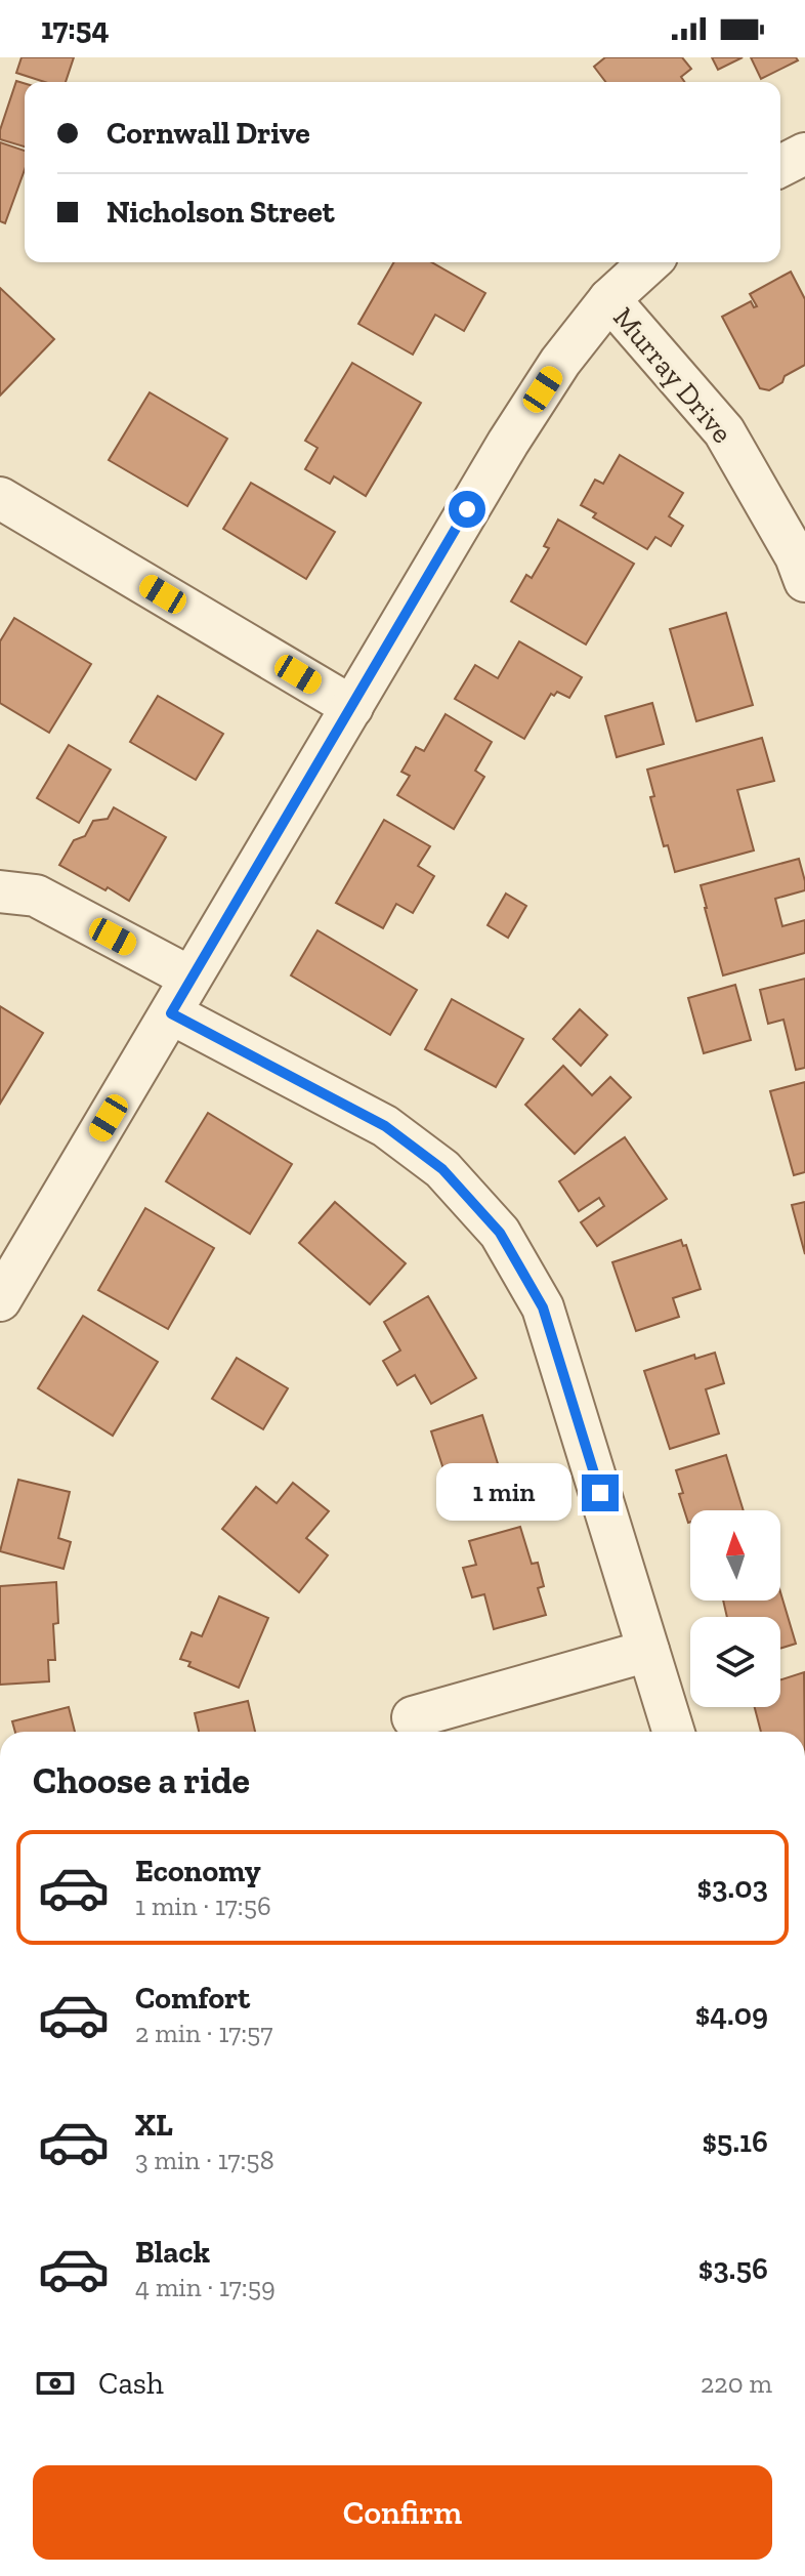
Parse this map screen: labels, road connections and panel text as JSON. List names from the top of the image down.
{
  "streets": {
    "street": ["Murray Drive"]
  },
  "north": "top",
  "page": {
    "status": "17:54",
    "banner": ["Cornwall Drive", "Nicholson Street"],
    "bubble": "1 min",
    "heading": "Choose a ride",
    "list": [
      {
        "name": "Economy",
        "note": "1 min · 17:56",
        "value": "$3.03"
      },
      {
        "name": "Comfort",
        "note": "2 min · 17:57",
        "value": "$4.09"
      },
      {
        "name": "XL",
        "note": "3 min · 17:58",
        "value": "$5.16"
      },
      {
        "name": "Black",
        "note": "4 min · 17:59",
        "value": "$3.56"
      }
    ],
    "pay": ["Cash", "220 m"],
    "buttons": "Confirm"
  }
}
